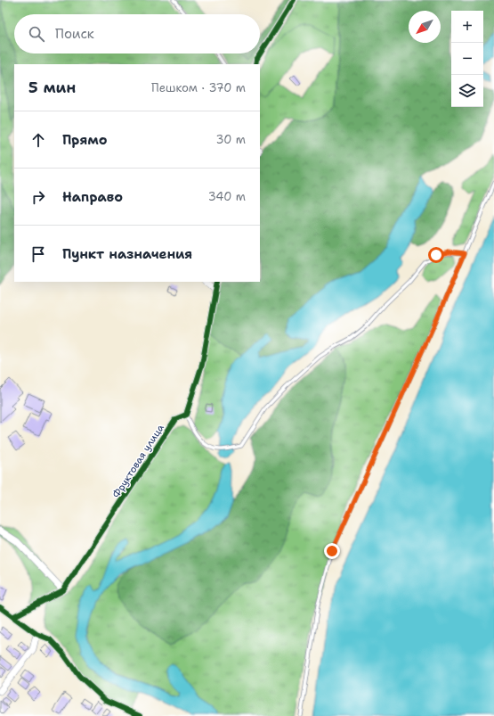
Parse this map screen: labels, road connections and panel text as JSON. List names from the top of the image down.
{
  "streets": {
    "street": ["Фруктовая улица"]
  },
  "north": "bottom left",
  "page": {
    "map_buttons": ["+", "−"],
    "search": "Поиск",
    "heading": ["5 мин", "Пешком · 370 m"],
    "list": [
      ["Прямо", "30 m"],
      ["Направо", "340 m"],
      "Пункт назначения"
    ]
  }
}
